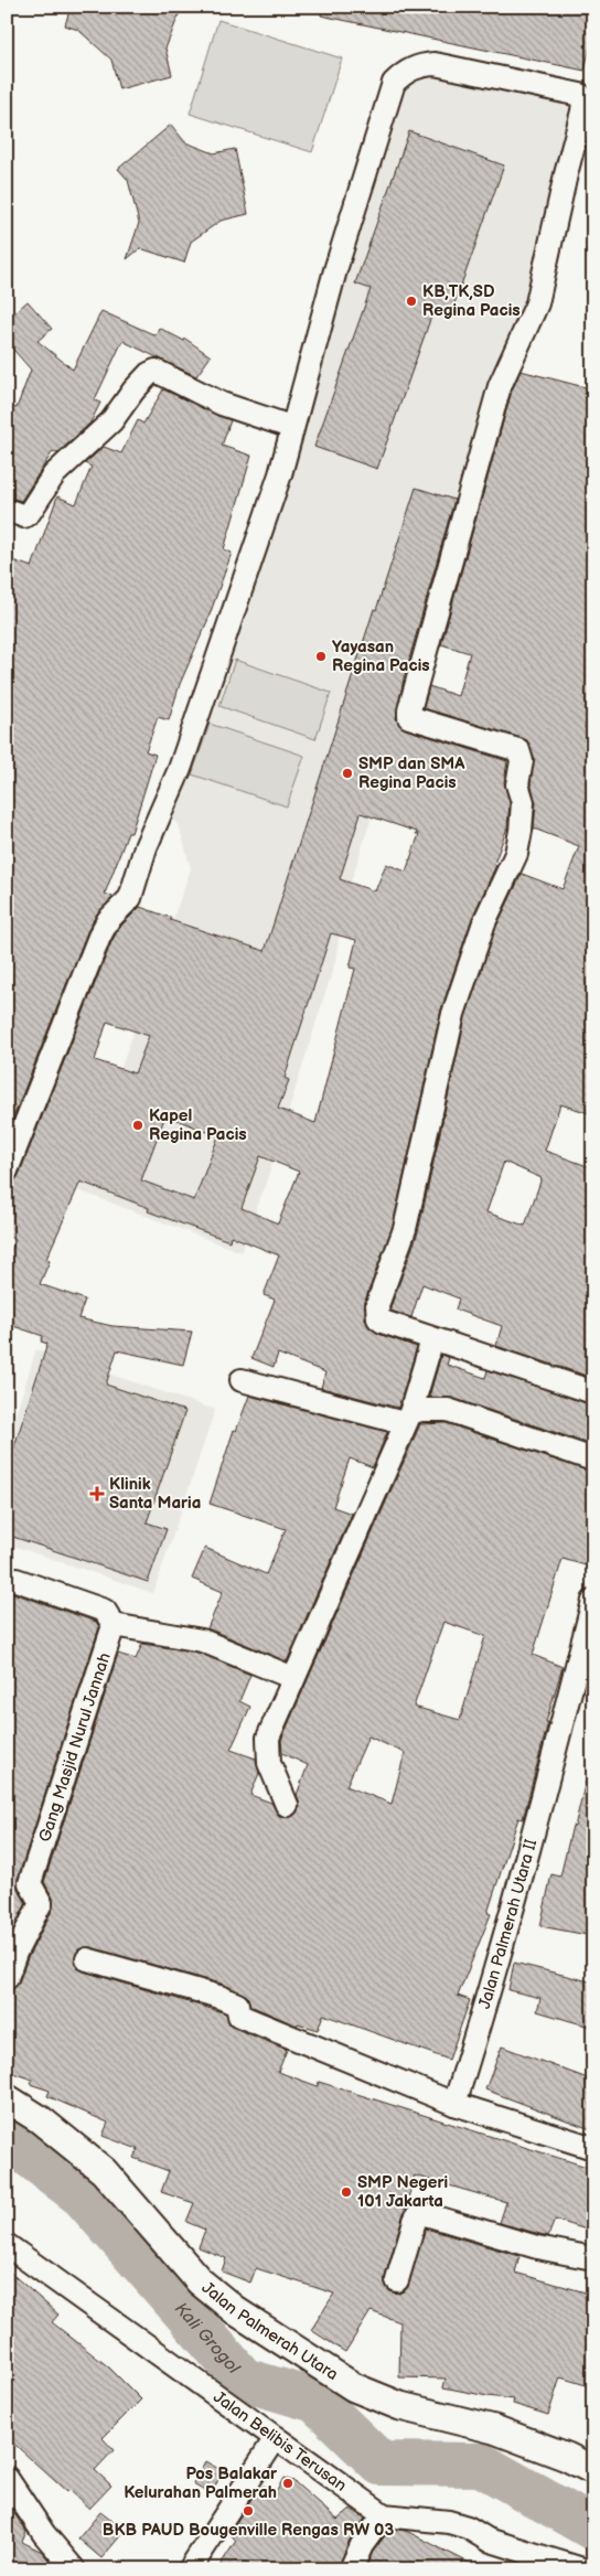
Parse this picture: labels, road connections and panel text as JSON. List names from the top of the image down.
{
  "streets": {
    "street": [
      "Gang Masjid Nurul Jannah",
      "Jalan Palmerah Utara II",
      "Jalan Palmerah Utara",
      "Jalan Belibis Terusan"
    ]
  },
  "water": ["Kali Grogol"],
  "places": {
    "other": [
      "KB,TK,SD Regina Pacis",
      "Yayasan Regina Pacis",
      "SMP dan SMA Regina Pacis",
      "Kapel Regina Pacis",
      "SMP Negeri 101 Jakarta",
      "Pos Balakar Kelurahan Palmerah",
      "BKB PAUD Bougenville Rengas RW 03"
    ],
    "health": ["Klinik Santa Maria"]
  }
}
